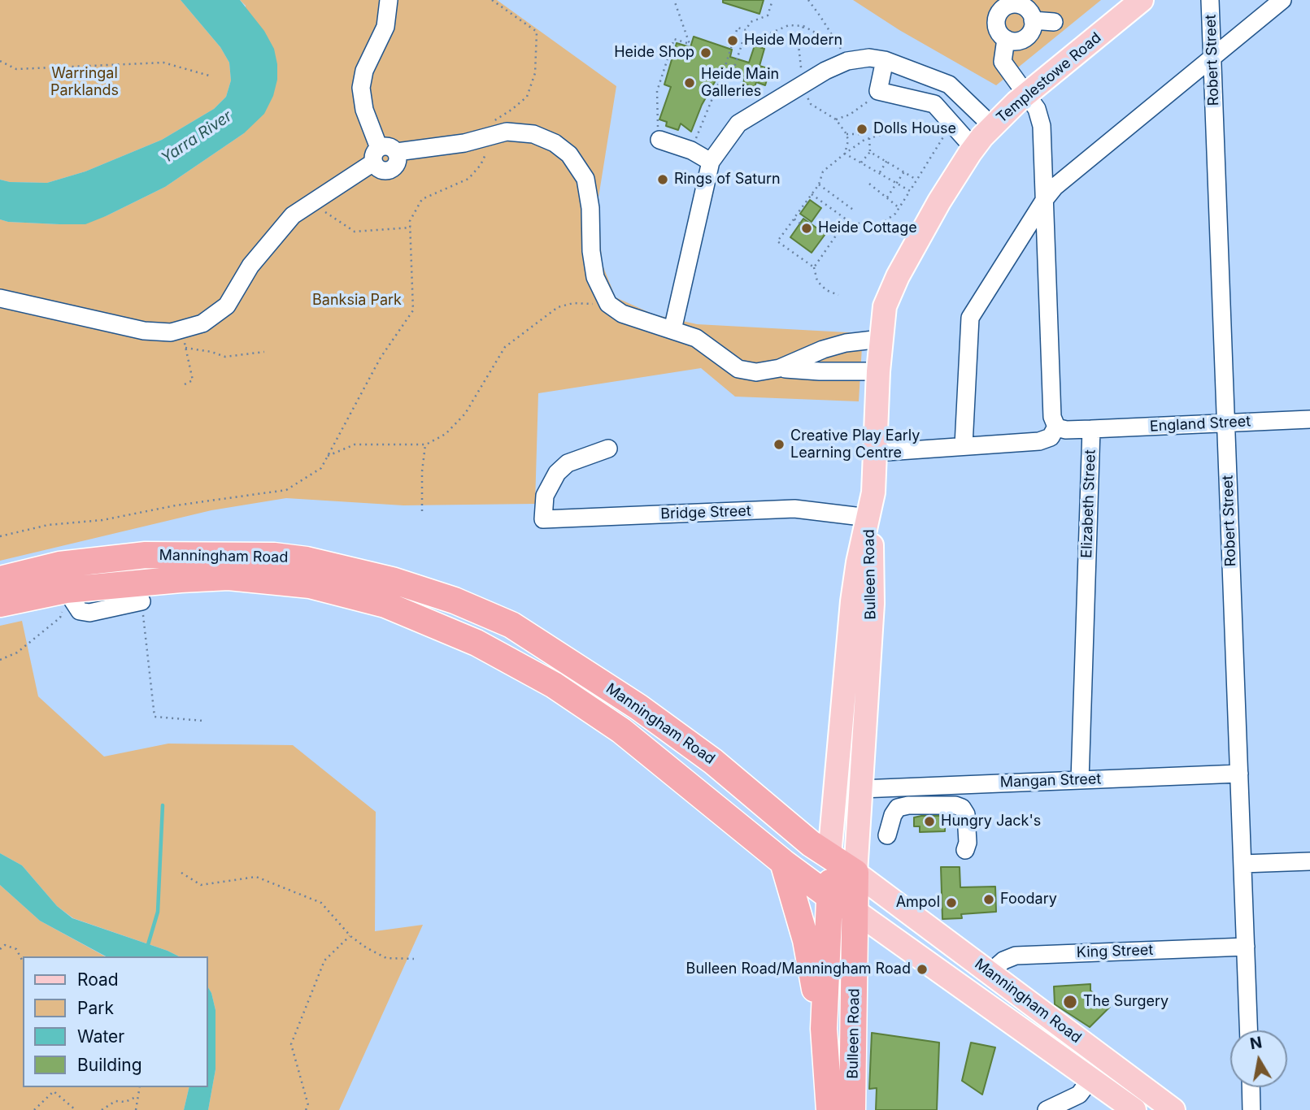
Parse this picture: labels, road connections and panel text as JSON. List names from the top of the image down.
{
  "streets": {
    "highway": ["Manningham Road", "Bulleen Road"],
    "main road": ["Templestowe Road"],
    "street": [
      "Robert Street",
      "England Street",
      "Elizabeth Street",
      "Bridge Street",
      "Mangan Street",
      "King Street"
    ]
  },
  "crossings": [
    ["Robert Street", "England Street"],
    ["Robert Street", "Mangan Street"],
    ["Robert Street", "King Street"],
    ["Templestowe Road", "Bridge Street"],
    ["Templestowe Road", "Bulleen Road"],
    ["England Street", "Elizabeth Street"],
    ["Elizabeth Street", "Mangan Street"],
    ["Bridge Street", "Bulleen Road"],
    ["Manningham Road", "Bulleen Road"],
    ["Manningham Road", "King Street"],
    ["Bulleen Road", "Mangan Street"]
  ],
  "water": ["Yarra River"],
  "parks": ["Warringal Parklands", "Banksia Park"],
  "places": [
    "Heide Modern",
    "Heide Shop",
    "Heide Main Galleries",
    "Dolls House",
    "Rings of Saturn",
    "Heide Cottage",
    "Creative Play Early Learning Centre",
    "Hungry Jack's",
    "Foodary",
    "Ampol",
    "Bulleen Road/Manningham Road",
    "The Surgery"
  ],
  "legend": [
    "Road",
    "Park",
    "Water",
    "Building"
  ],
  "north": "top"
}
